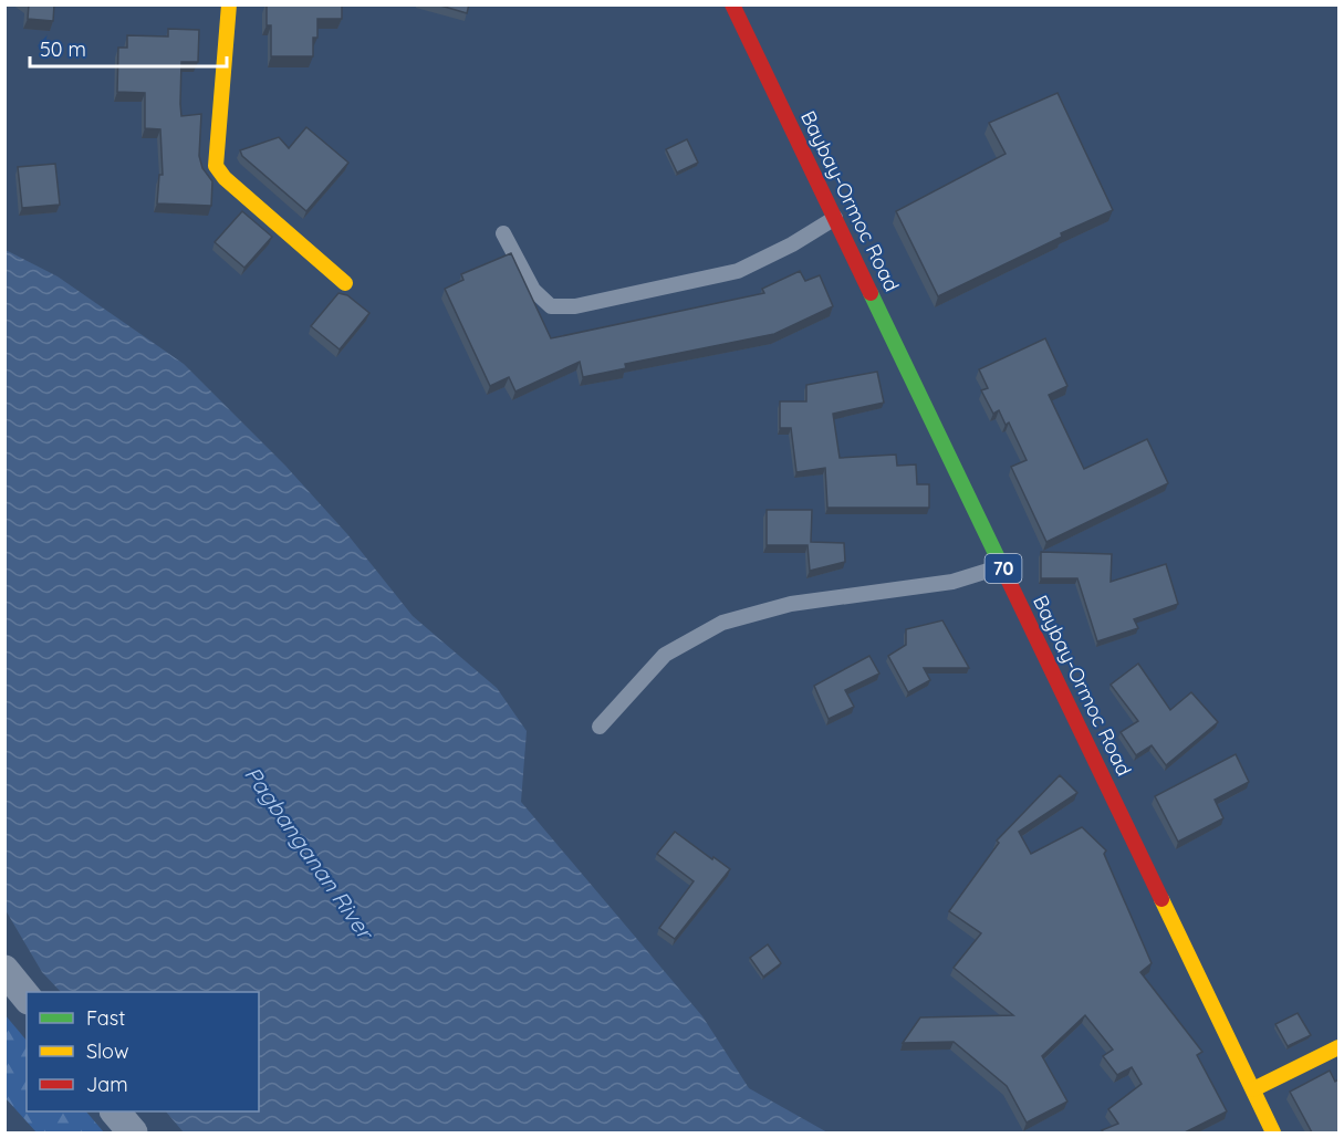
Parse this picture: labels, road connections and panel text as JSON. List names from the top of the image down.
{
  "streets": {
    "main road": ["Baybay-Ormoc Road", "70"]
  },
  "water": ["Pagbanganan River"],
  "legend": ["Fast", "Slow", "Jam"],
  "scale_bar": "50 m"
}
